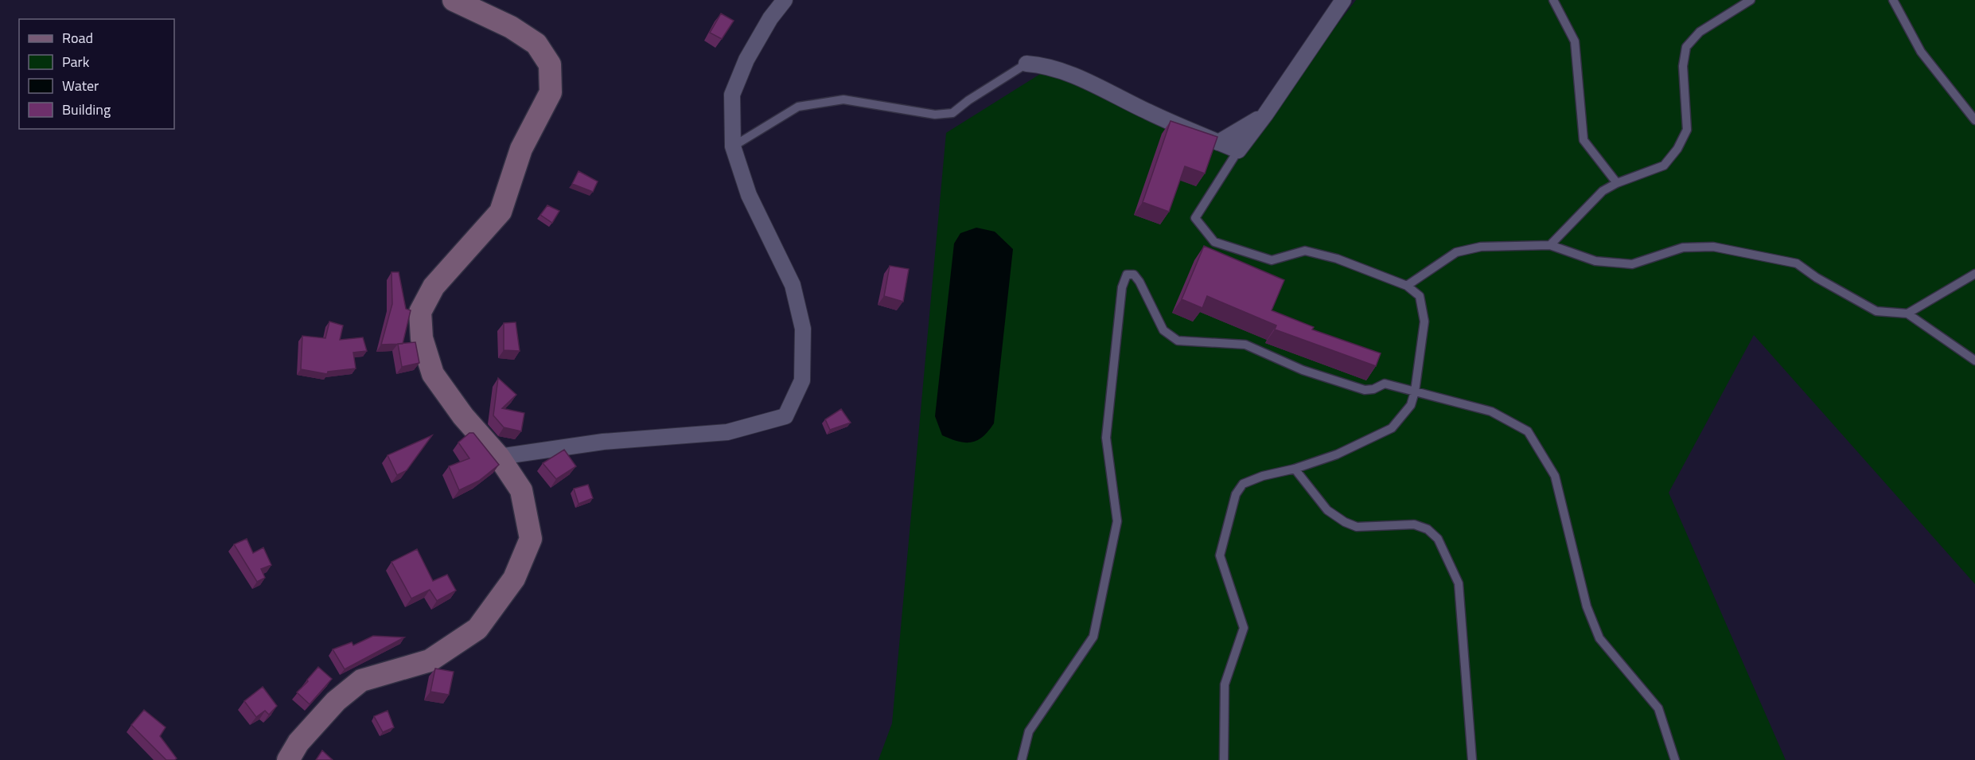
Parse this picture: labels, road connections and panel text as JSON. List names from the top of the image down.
{
  "legend": [
    "Road",
    "Park",
    "Water",
    "Building"
  ]
}
